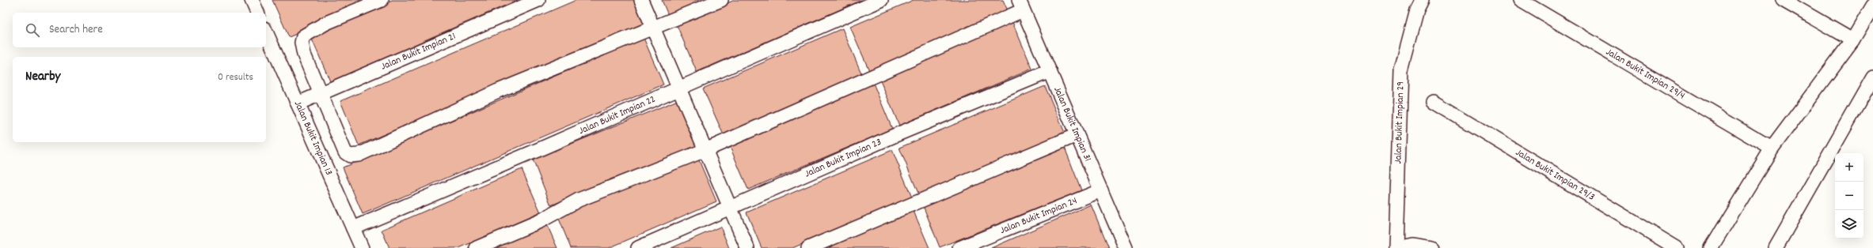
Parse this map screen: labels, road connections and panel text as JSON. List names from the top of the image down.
{
  "streets": {
    "street": [
      "Jalan Bukit Impian 21",
      "Jalan Bukit Impian 29/4",
      "Jalan Bukit Impian 22",
      "Jalan Bukit Impian 29",
      "Jalan Bukit Impian 31",
      "Jalan Bukit Impian 13",
      "Jalan Bukit Impian 23",
      "Jalan Bukit Impian 29/3",
      "Jalan Bukit Impian 24"
    ]
  },
  "crossings": [
    ["Jalan Bukit Impian 21", "Jalan Bukit Impian 13"],
    ["Jalan Bukit Impian 22", "Jalan Bukit Impian 13"],
    ["Jalan Bukit Impian 31", "Jalan Bukit Impian 23"],
    ["Jalan Bukit Impian 31", "Jalan Bukit Impian 24"]
  ],
  "page": {
    "search": "Search here",
    "heading": ["Nearby", "0 results"],
    "map_buttons": ["+", "−"]
  }
}
